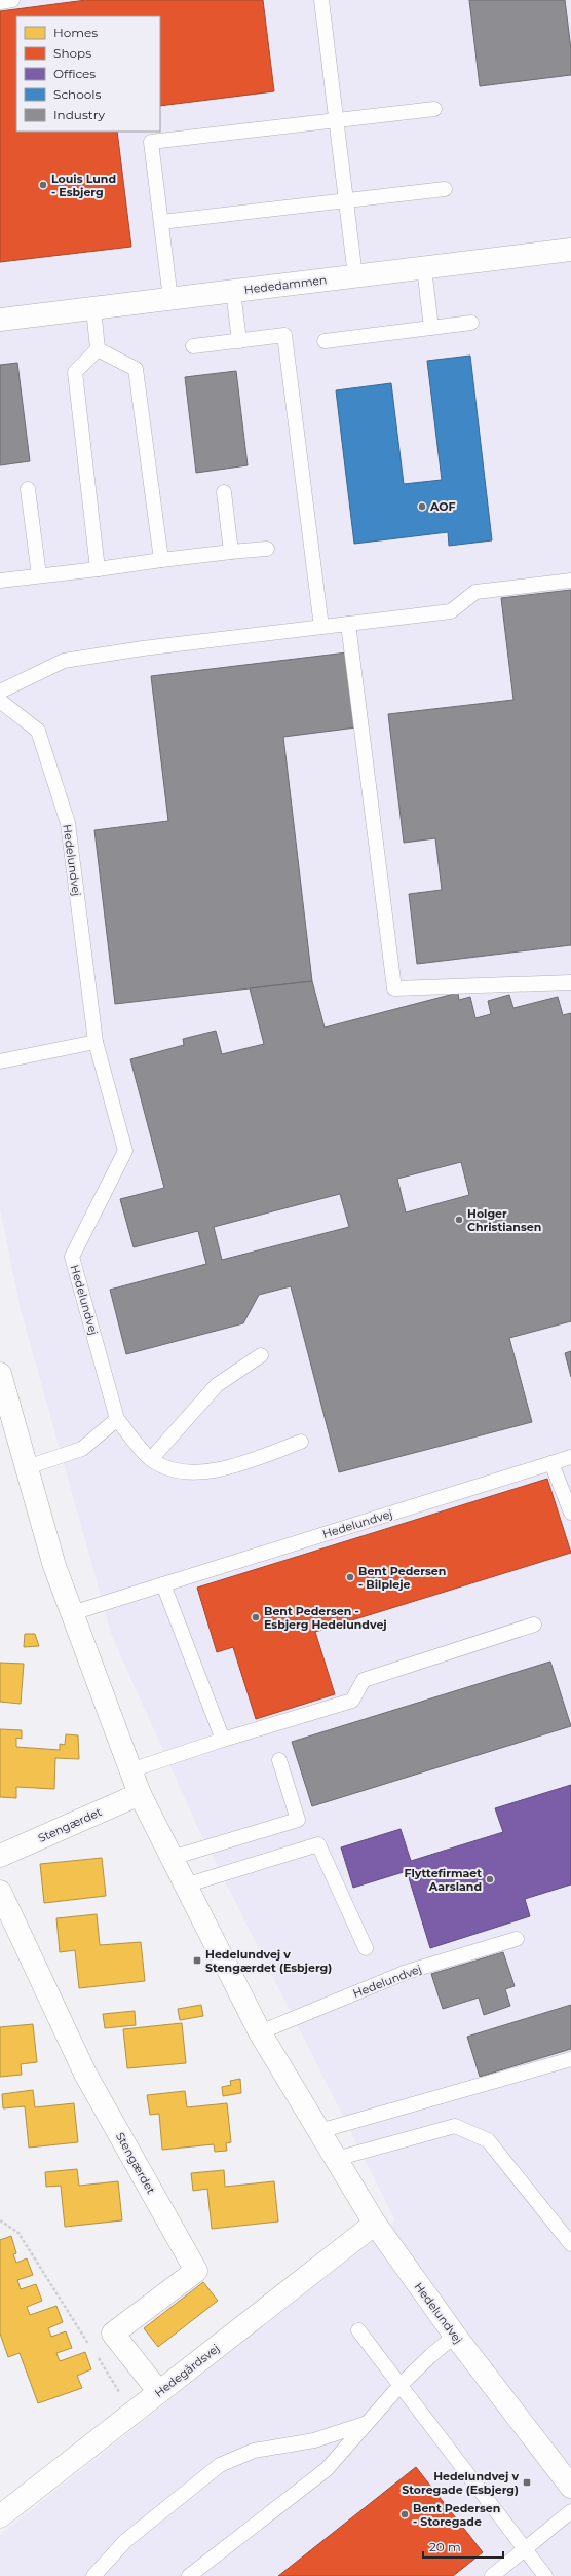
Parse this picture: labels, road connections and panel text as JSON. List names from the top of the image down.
{
  "streets": {
    "street": [
      "Hededammen",
      "Hedelundvej",
      "Stengærdet",
      "Hedegårdsvej"
    ]
  },
  "crossings": [
    ["Hedelundvej", "Stengærdet"],
    ["Hedelundvej", "Hedegårdsvej"],
    ["Stengærdet", "Hedegårdsvej"]
  ],
  "places": {
    "other": [
      "Louis Lund - Esbjerg",
      "AOF",
      "Holger Christiansen",
      "Bent Pedersen - Bilpleje",
      "Bent Pedersen - Esbjerg Hedelundvej",
      "Flyttefirmaet Aarsland",
      "Bent Pedersen - Storegade"
    ],
    "transit": ["Hedelundvej v Stengærdet (Esbjerg)", "Hedelundvej v Storegade (Esbjerg)"]
  },
  "legend": [
    "Homes",
    "Shops",
    "Offices",
    "Schools",
    "Industry"
  ],
  "scale_bar": "20 m"
}
